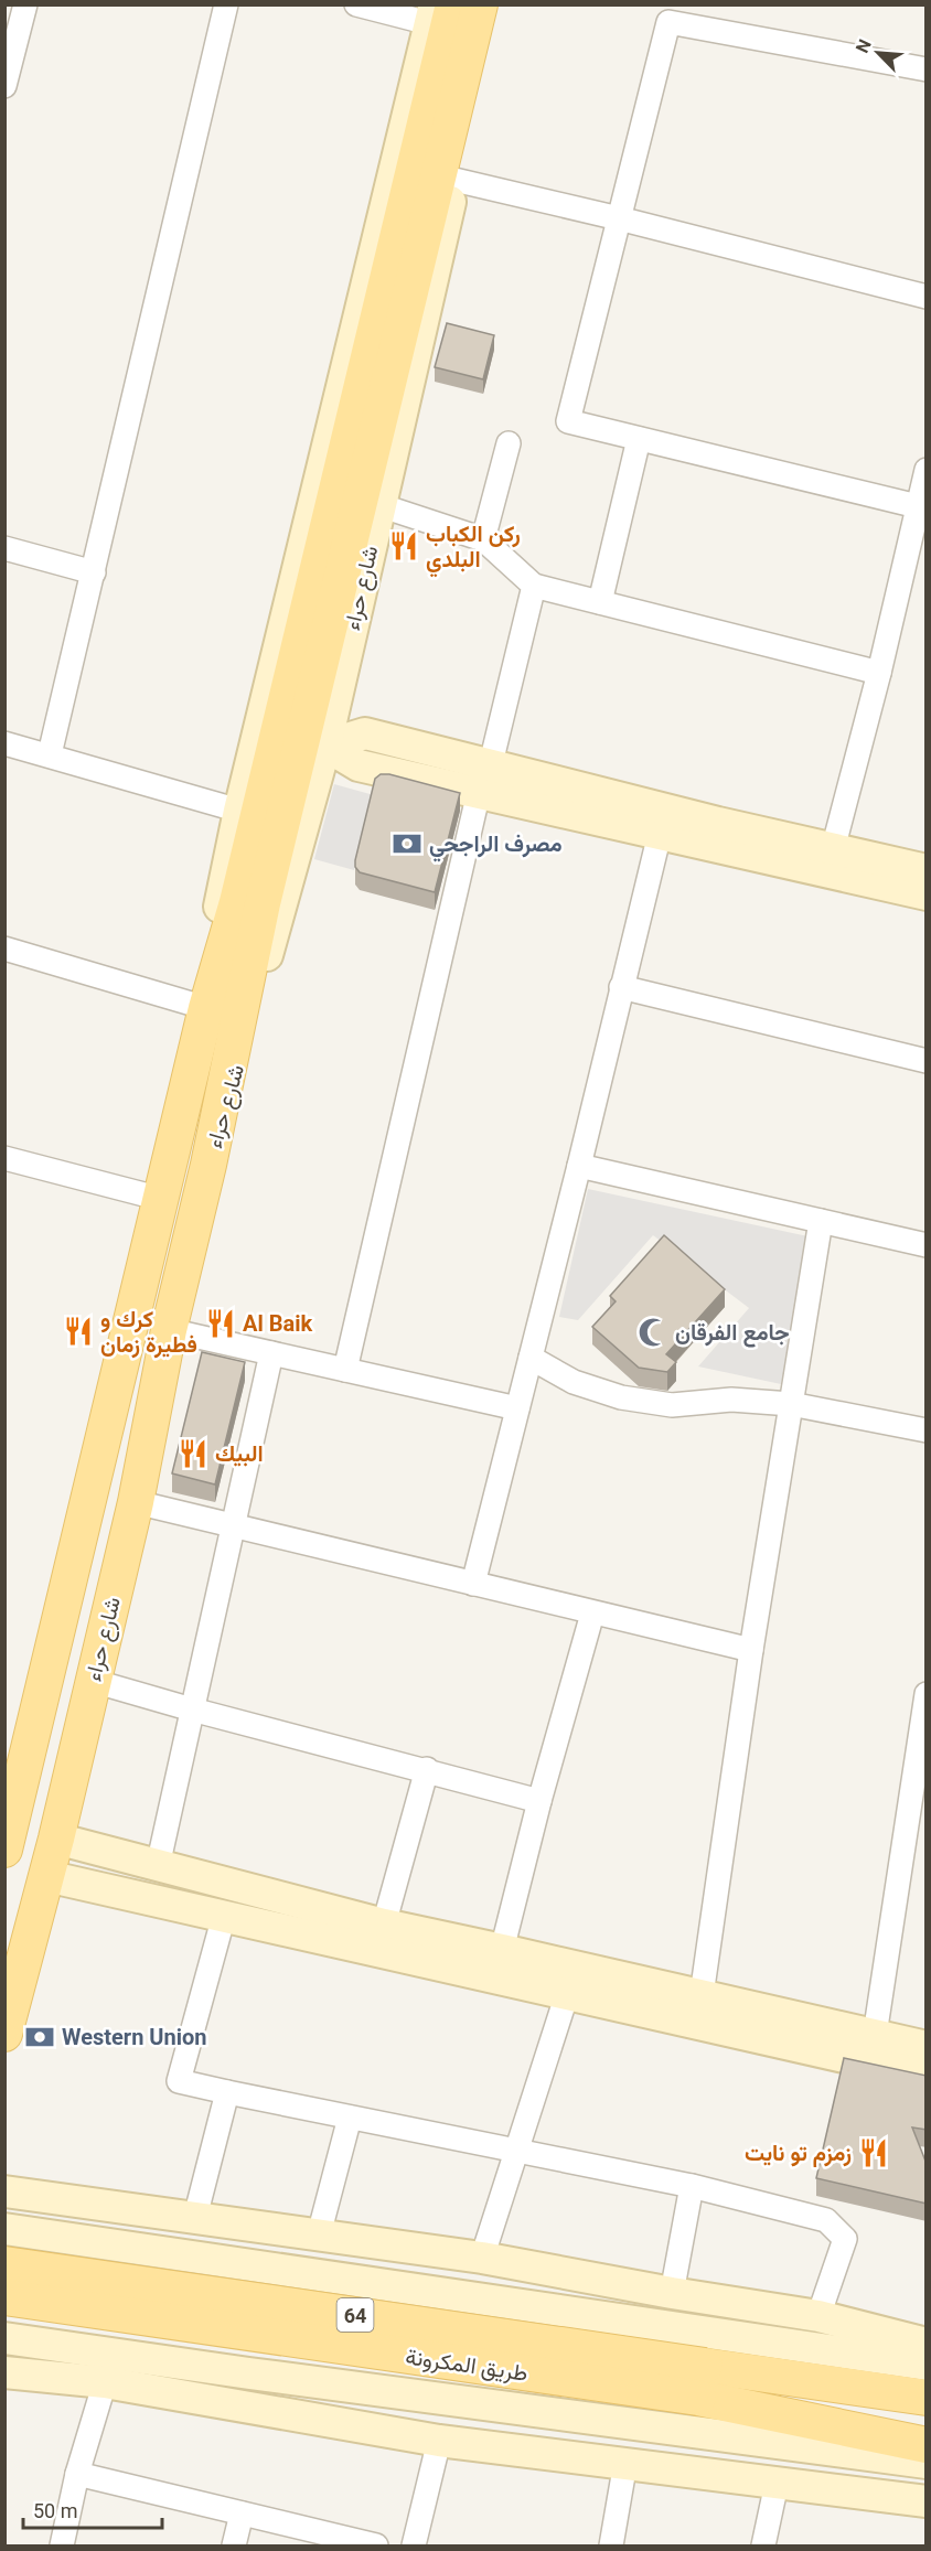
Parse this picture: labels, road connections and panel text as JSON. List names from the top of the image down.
{
  "streets": {
    "main road": ["شارع حراء", "64", "طريق المكرونة"]
  },
  "places": {
    "restaurant": [
      "ركن الكباب البلدي",
      "Al Baik",
      "كرك و فطيرة زمان",
      "البيك",
      "زمزم تو نايت"
    ],
    "bank": ["مصرف الراجحي", "Western Union"],
    "mosque": ["جامع الفرقان"]
  },
  "scale_bar": "50 m",
  "north": "top left"
}
